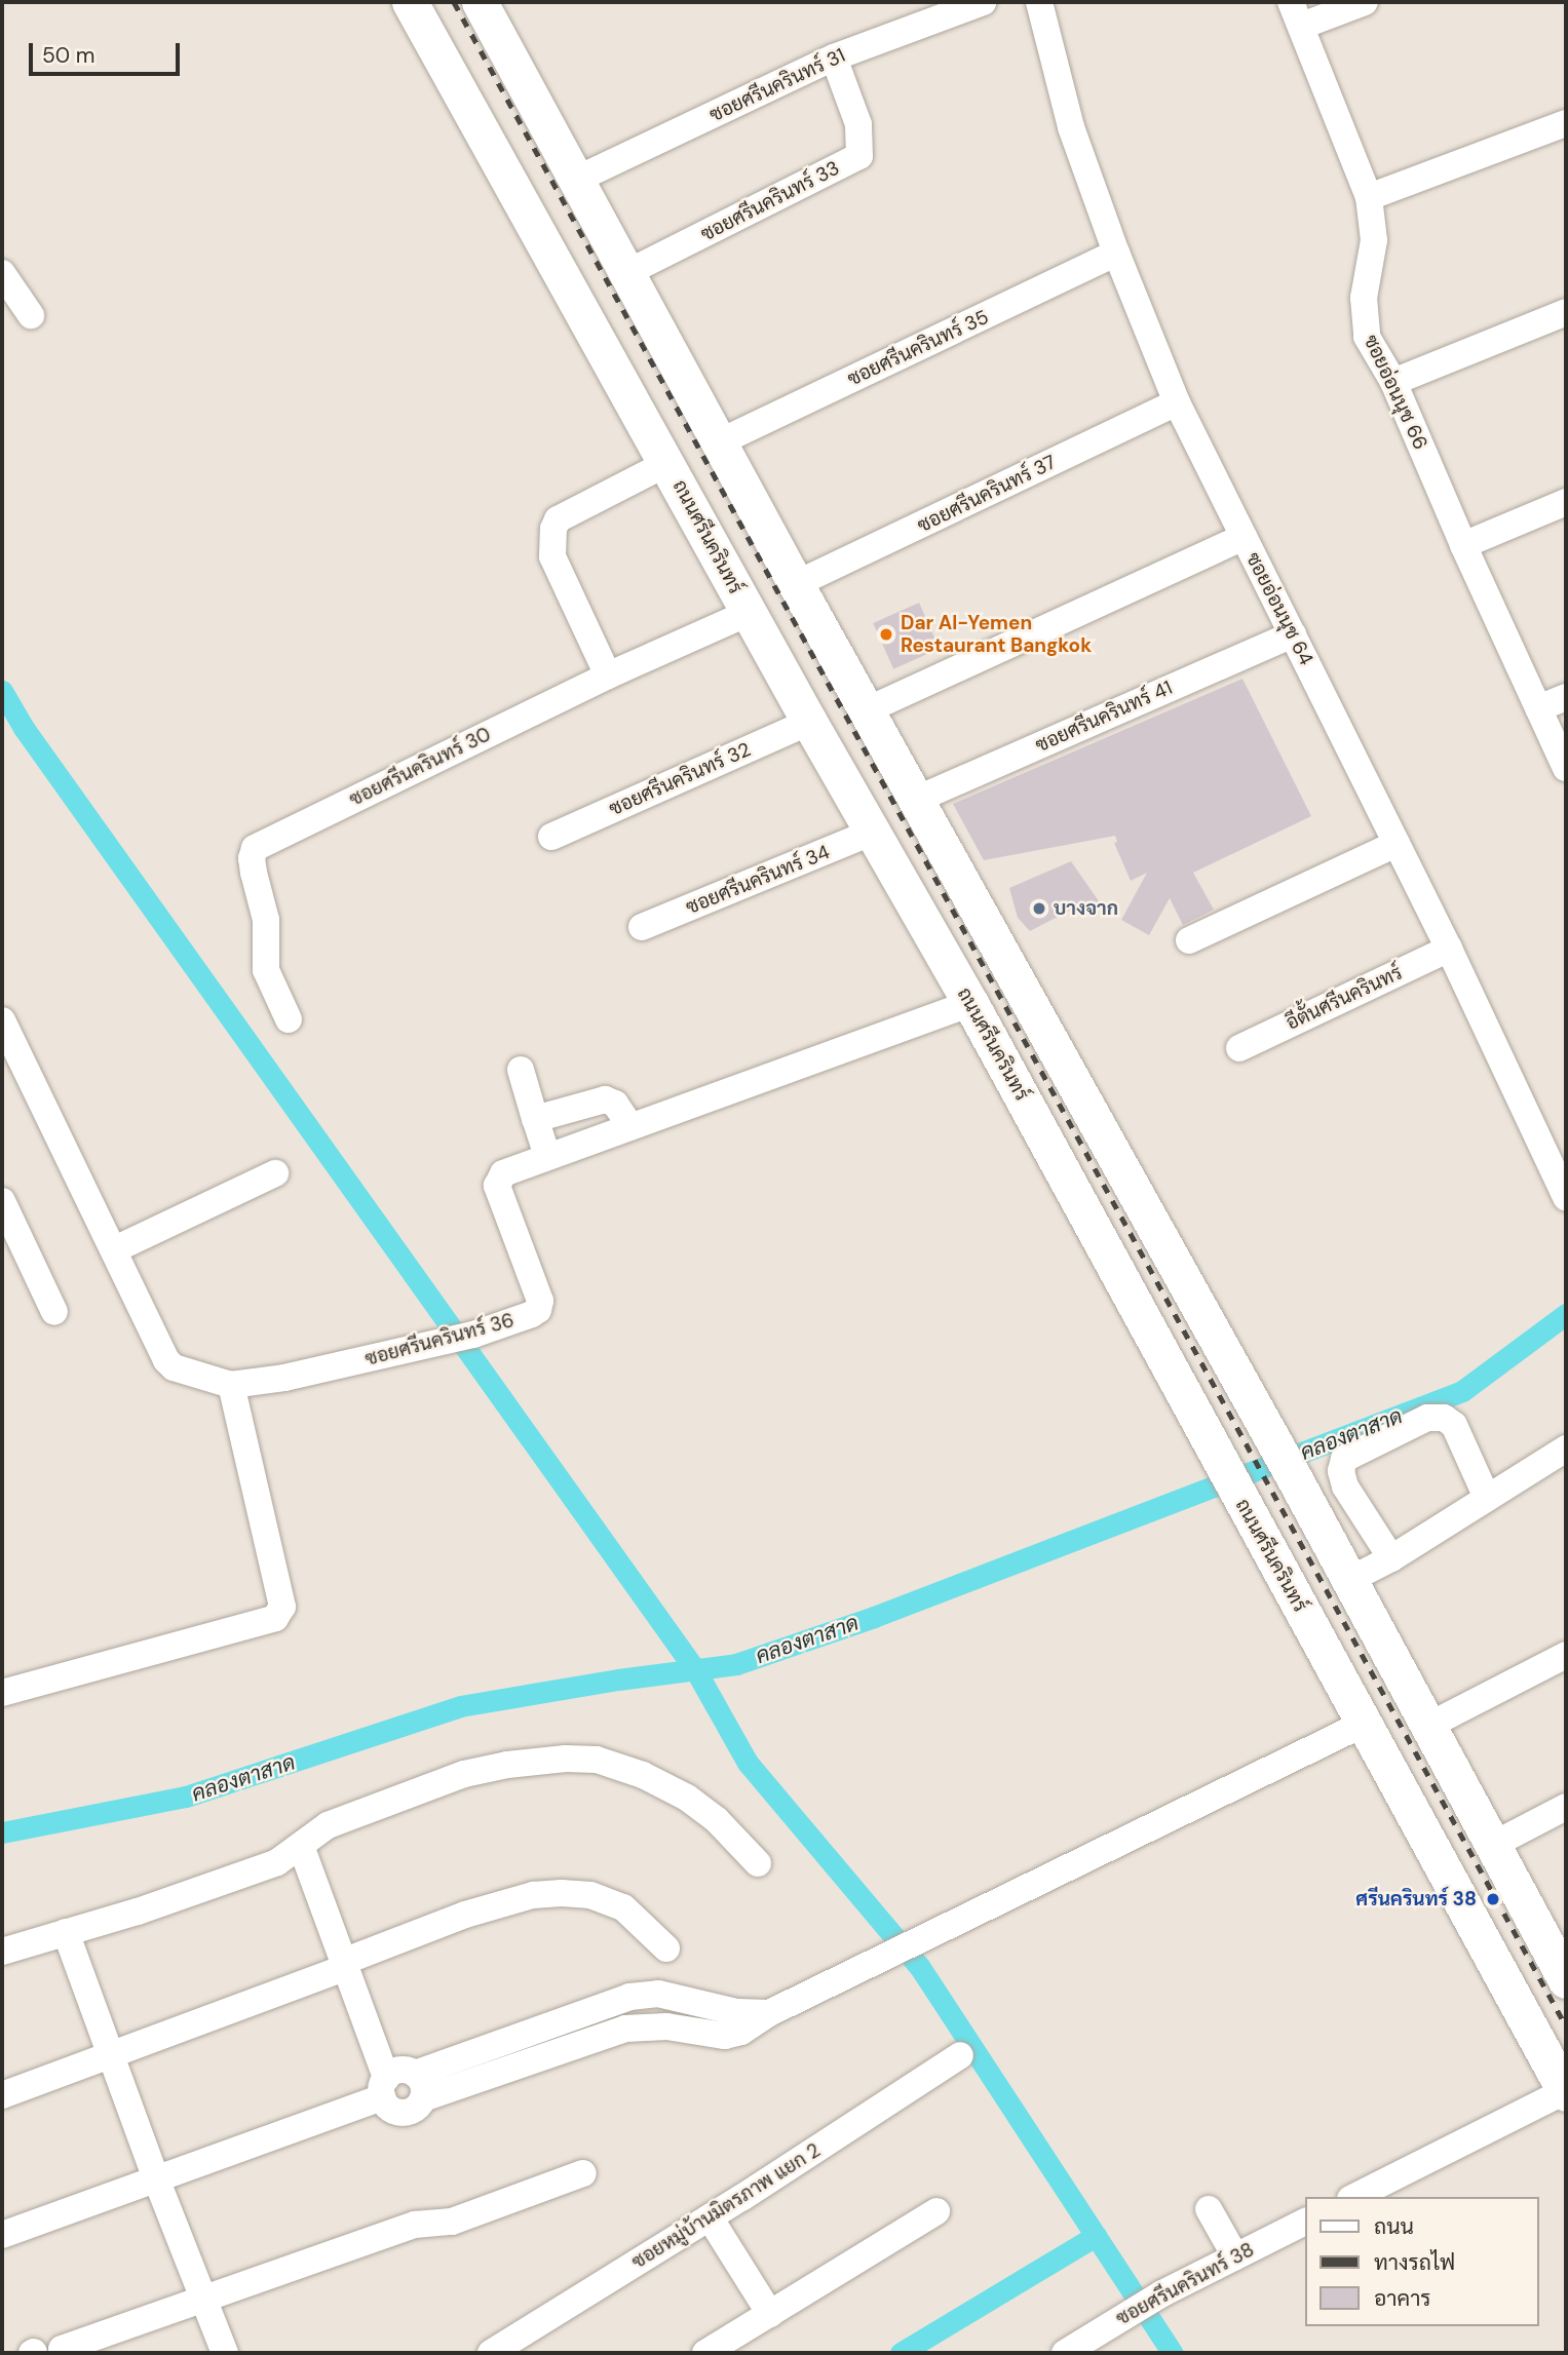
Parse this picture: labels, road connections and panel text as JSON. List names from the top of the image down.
{
  "streets": {
    "main road": ["ถนนศรีนครินทร์"],
    "street": [
      "ซอยศรีนครินทร์ 31",
      "ซอยศรีนครินทร์ 33",
      "ซอยศรีนครินทร์ 35",
      "ซอยอ่อนนุช 66",
      "ซอยศรีนครินทร์ 37",
      "ซอยอ่อนนุช 64",
      "ซอยศรีนครินทร์ 41",
      "ซอยศรีนครินทร์ 30",
      "ซอยศรีนครินทร์ 32",
      "ซอยศรีนครินทร์ 34",
      "อีตั้นศรีนครินทร์",
      "ซอยศรีนครินทร์ 36",
      "ซอยหมู่บ้านมิตรภาพ แยก 2",
      "ซอยศรีนครินทร์ 38"
    ]
  },
  "crossings": [
    ["ซอยศรีนครินทร์ 31", "ซอยศรีนครินทร์ 33"],
    ["ซอยศรีนครินทร์ 35", "ซอยอ่อนนุช 64"],
    ["ซอยศรีนครินทร์ 37", "ซอยอ่อนนุช 64"],
    ["ถนนศรีนครินทร์", "ซอยศรีนครินทร์ 30"],
    ["ถนนศรีนครินทร์", "ซอยศรีนครินทร์ 32"],
    ["ถนนศรีนครินทร์", "ซอยศรีนครินทร์ 34"],
    ["ถนนศรีนครินทร์", "ซอยศรีนครินทร์ 36"],
    ["ซอยอ่อนนุช 64", "ซอยศรีนครินทร์ 41"],
    ["ซอยอ่อนนุช 64", "อีตั้นศรีนครินทร์"]
  ],
  "water": ["คลองตาสาด"],
  "places": ["Dar Al-Yemen Restaurant Bangkok", "บางจาก", "ศรีนครินทร์ 38"],
  "legend": ["ถนน", "ทางรถไฟ", "อาคาร"],
  "scale_bar": "50 m"
}
